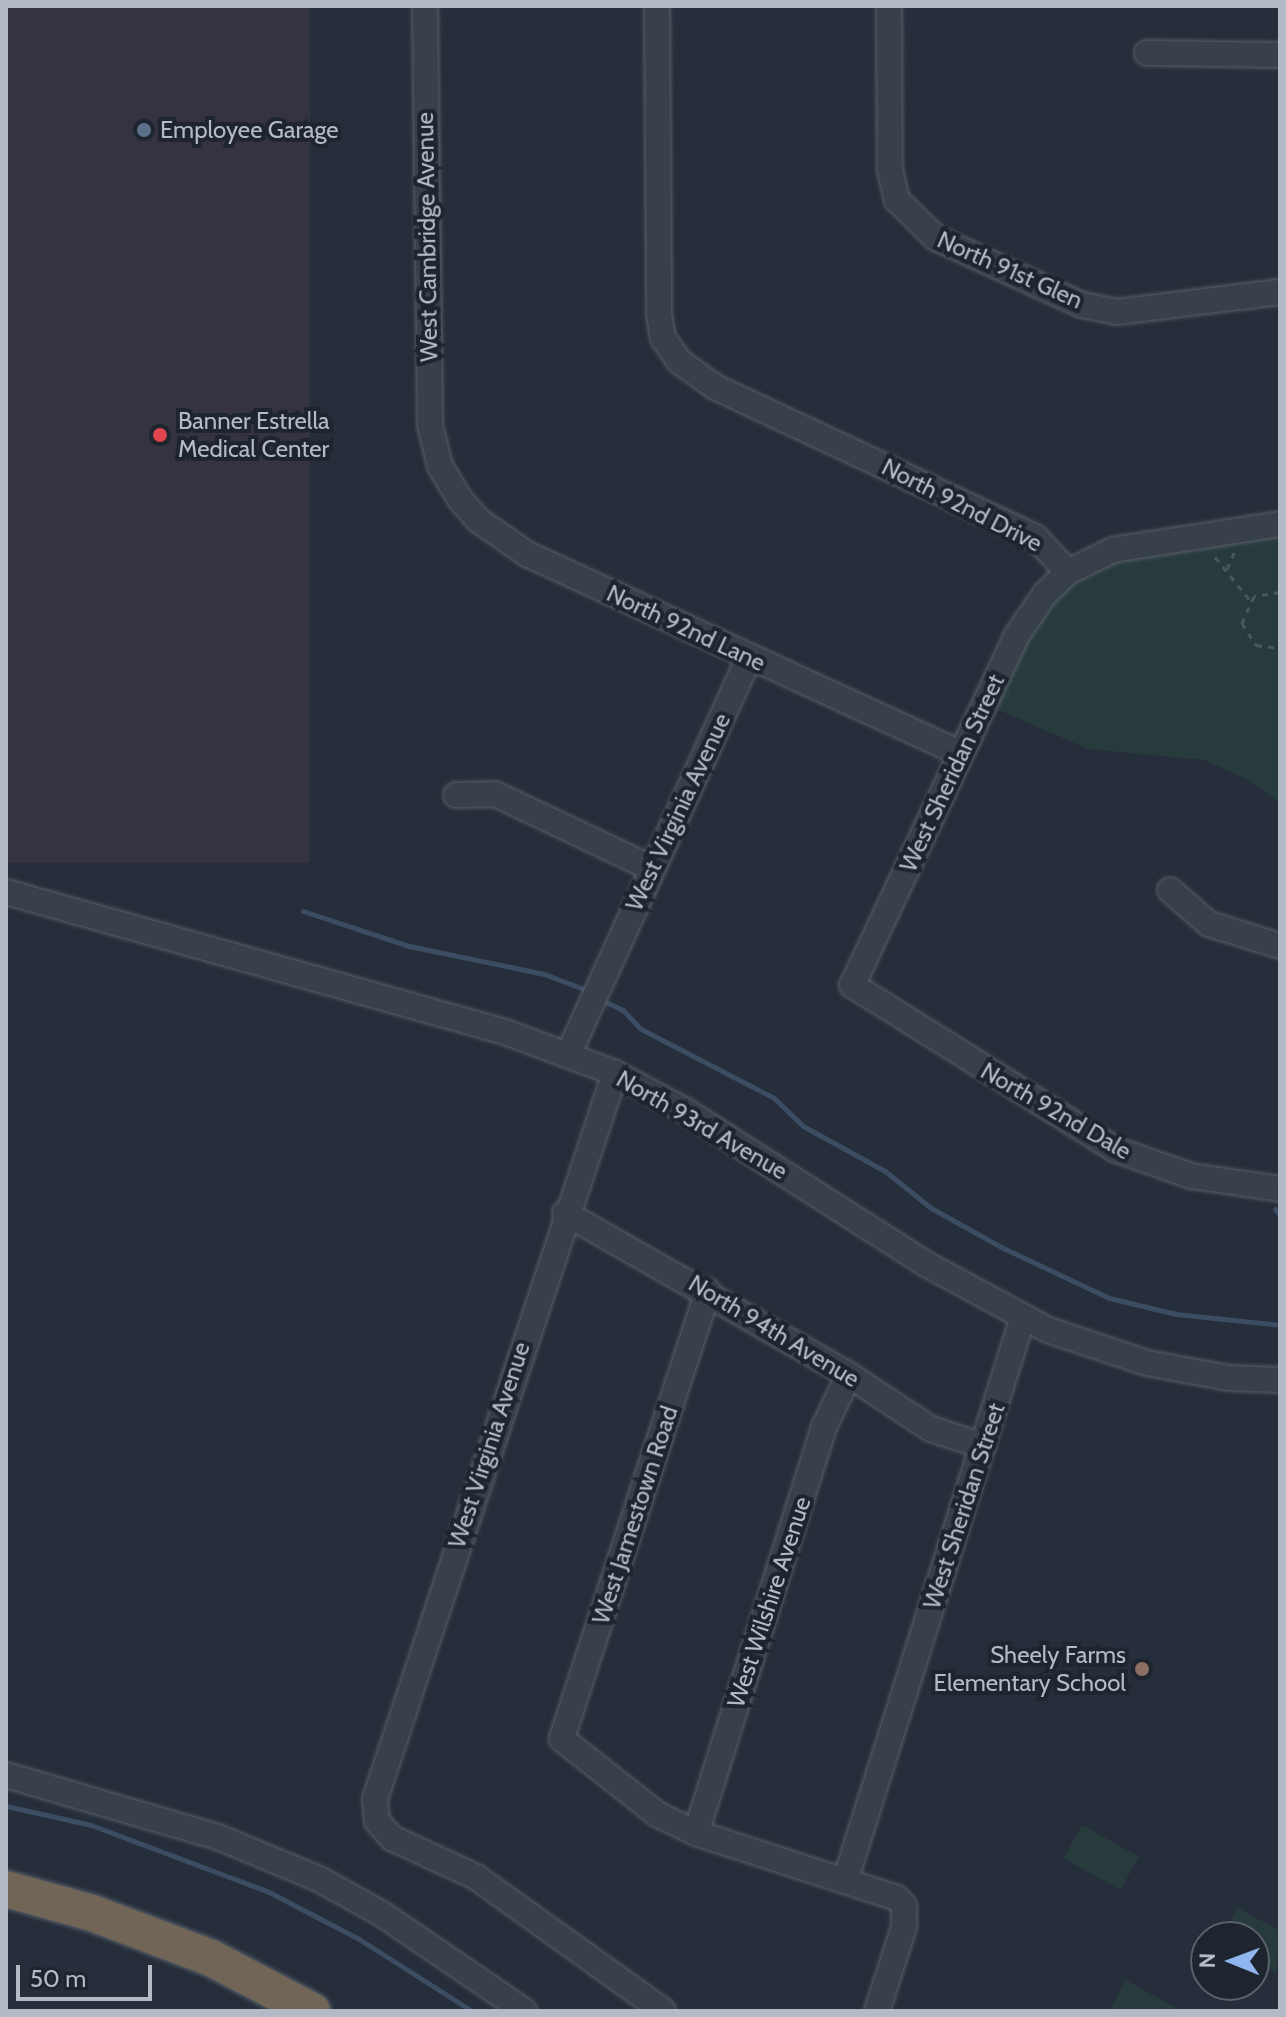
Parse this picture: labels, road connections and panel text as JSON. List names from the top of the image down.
{
  "streets": {
    "street": [
      "West Cambridge Avenue",
      "North 91st Glen",
      "North 92nd Drive",
      "North 92nd Lane",
      "West Sheridan Street",
      "West Virginia Avenue",
      "North 92nd Dale",
      "North 93rd Avenue",
      "North 94th Avenue",
      "West Jamestown Road",
      "West Wilshire Avenue"
    ]
  },
  "crossings": [
    ["West Cambridge Avenue", "North 92nd Lane"],
    ["North 92nd Drive", "West Sheridan Street"],
    ["North 92nd Lane", "West Sheridan Street"],
    ["North 92nd Lane", "West Virginia Avenue"],
    ["West Sheridan Street", "North 92nd Dale"],
    ["West Sheridan Street", "North 93rd Avenue"],
    ["West Sheridan Street", "North 94th Avenue"],
    ["West Virginia Avenue", "North 93rd Avenue"],
    ["West Virginia Avenue", "North 94th Avenue"],
    ["North 94th Avenue", "West Jamestown Road"],
    ["North 94th Avenue", "West Wilshire Avenue"],
    ["West Jamestown Road", "West Wilshire Avenue"]
  ],
  "places": ["Employee Garage", "Banner Estrella Medical Center", "Sheely Farms Elementary School"],
  "scale_bar": "50 m",
  "north": "left"
}
